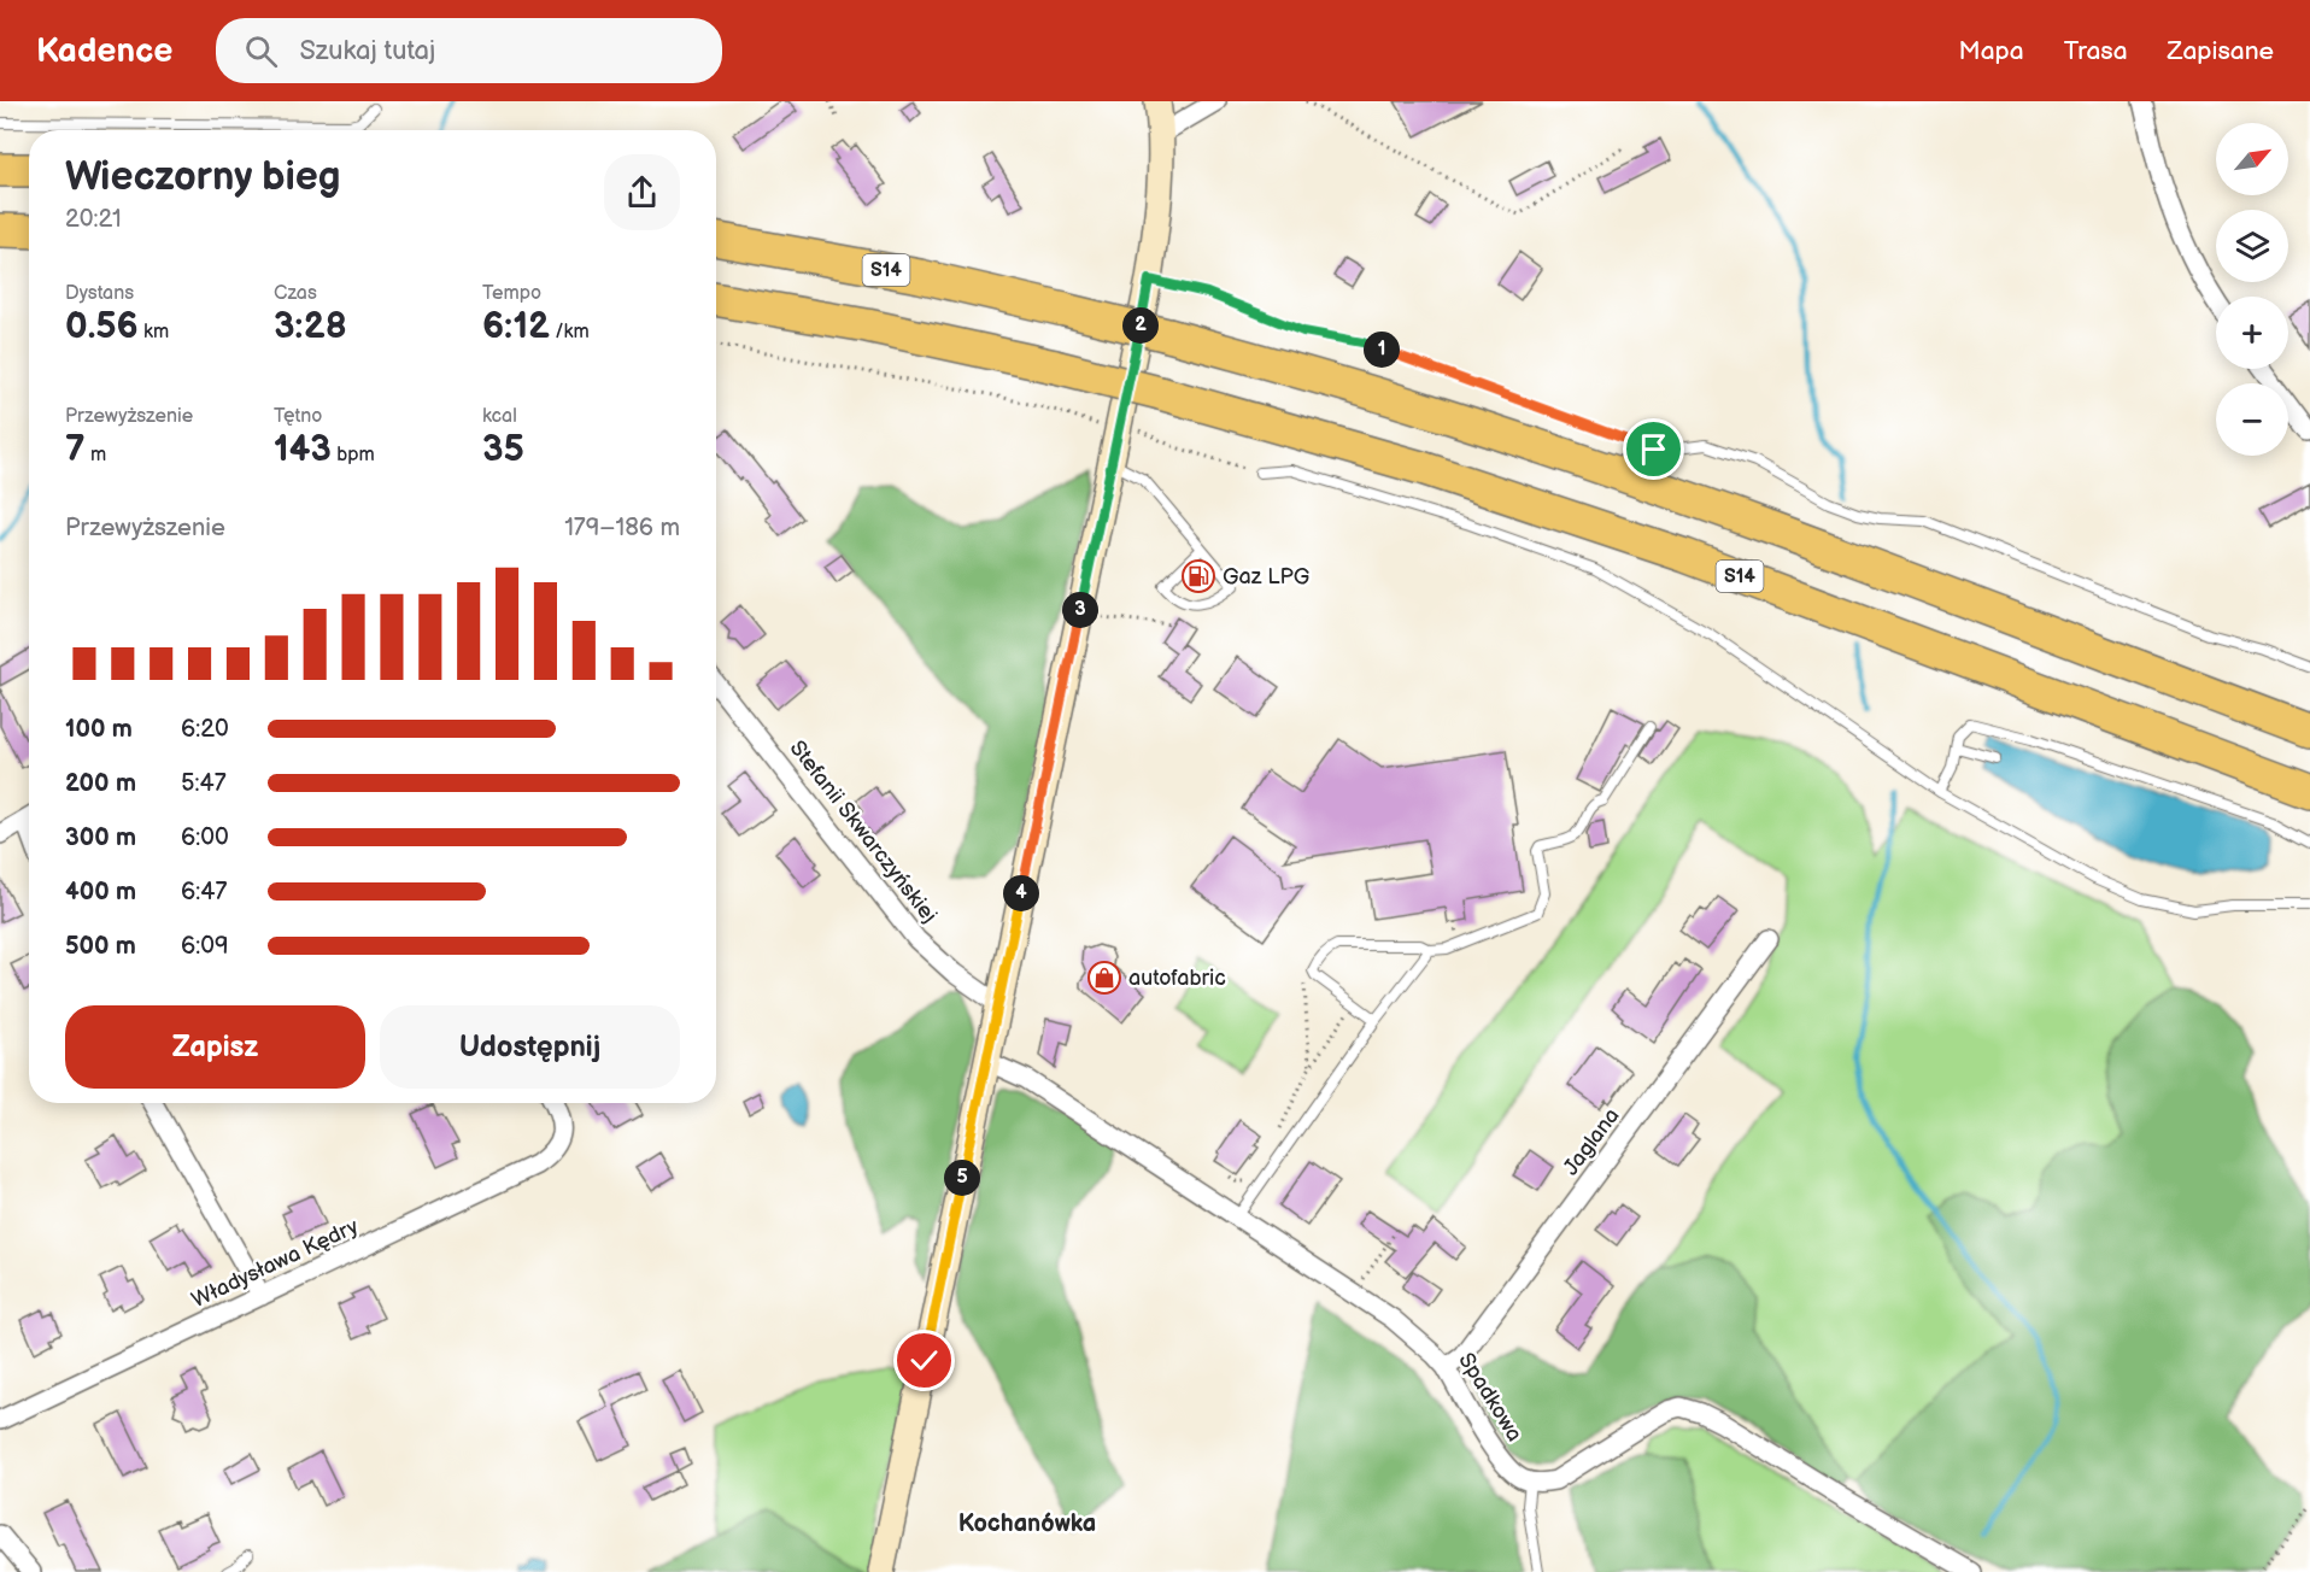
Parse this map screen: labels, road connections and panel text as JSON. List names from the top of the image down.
{
  "streets": {
    "highway": ["S14"],
    "street": [
      "Stefanii Skwarczyńskiej",
      "Jaglana",
      "Władysława Kędry",
      "Spadkowa"
    ]
  },
  "crossings": [
    ["Jaglana", "Spadkowa"]
  ],
  "districts": ["Kochanówka"],
  "places": {
    "fuel station": ["Gaz LPG"],
    "shop": ["autofabric"]
  },
  "north": "top right",
  "page": {
    "header": "Kadence",
    "search": "Szukaj tutaj",
    "nav": ["Mapa", "Trasa", "Zapisane"],
    "map_buttons": ["+", "−"],
    "heading": ["Wieczorny bieg", "20:21"],
    "stats": [
      ["Dystans", "0.56 km"],
      ["Czas", "3:28"],
      ["Tempo", "6:12 /km"],
      ["Przewyższenie", "7 m"],
      ["Tętno", "143 bpm"],
      ["kcal", "35"]
    ],
    "pins": [
      "2",
      "1",
      "3",
      "4",
      "5"
    ],
    "chart": ["Przewyższenie", "179–186 m"],
    "list": [
      {
        "name": "100 m",
        "note": "6:20"
      },
      {
        "name": "200 m",
        "note": "5:47"
      },
      {
        "name": "300 m",
        "note": "6:00"
      },
      {
        "name": "400 m",
        "note": "6:47"
      },
      {
        "name": "500 m",
        "note": "6:09"
      }
    ],
    "buttons": ["Zapisz", "Udostępnij"]
  }
}
